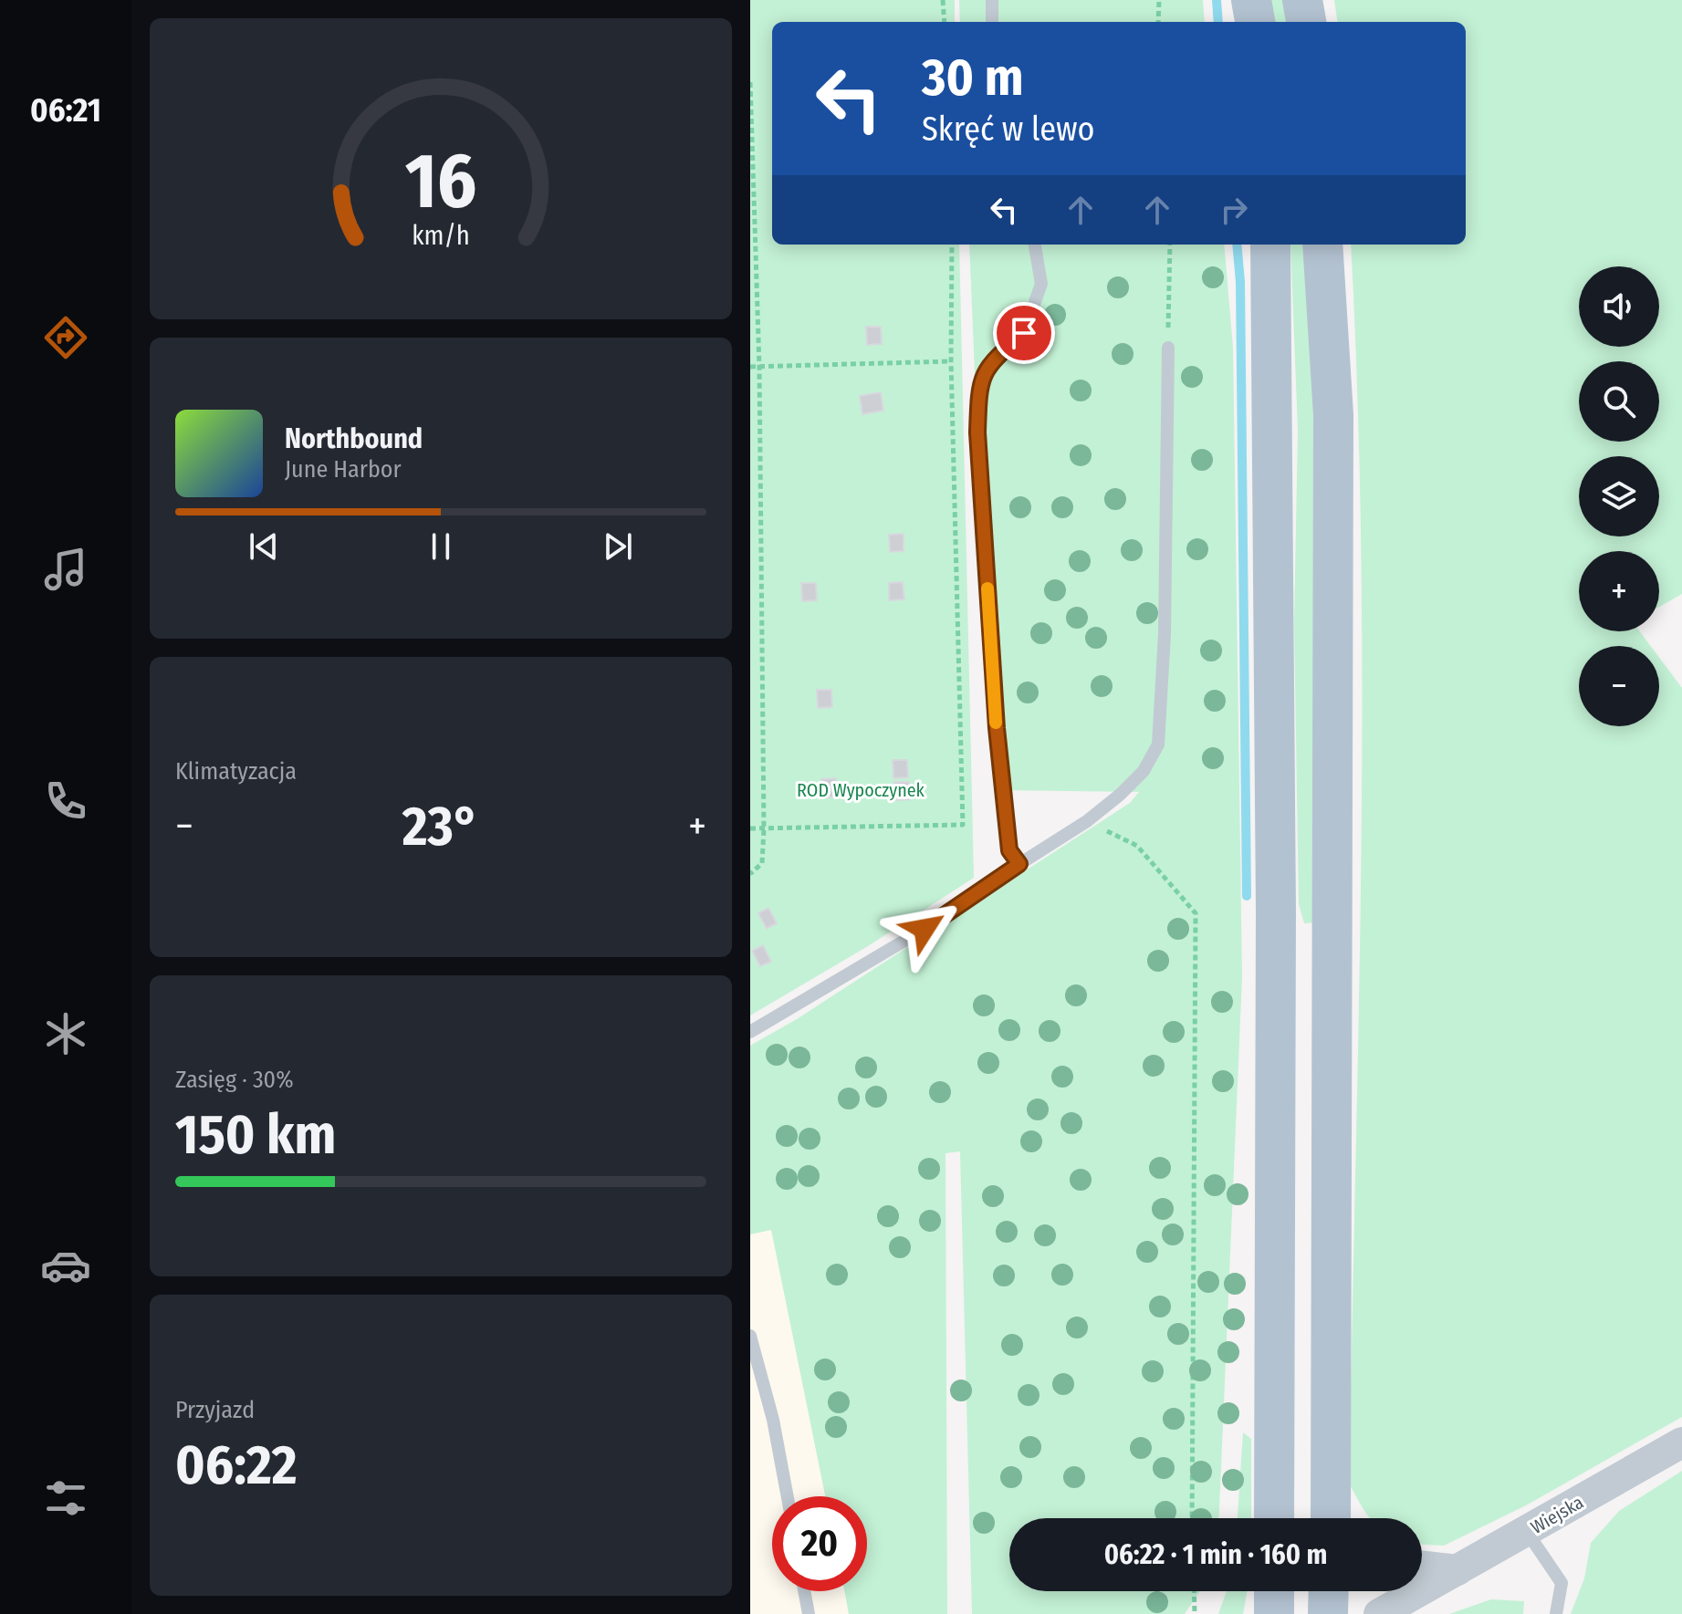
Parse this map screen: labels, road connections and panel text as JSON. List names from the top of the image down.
{
  "streets": {
    "street": ["Wiejska"]
  },
  "parks": ["ROD Wypoczynek"],
  "page": {
    "tabs": "06:21",
    "turn": ["30 m", "Skręć w lewo"],
    "map_buttons": ["+", "−"],
    "song": ["Northbound", "June Harbor"],
    "tile": [
      "Klimatyzacja",
      ["Zasięg · 30%", "150 km"],
      ["Przyjazd", "06:22"]
    ],
    "heat": ["−", "23°", "+"],
    "limit": "20",
    "trip": "06:22 · 1 min · 160 m",
    "gauge": ["16", "km/h"]
  }
}
